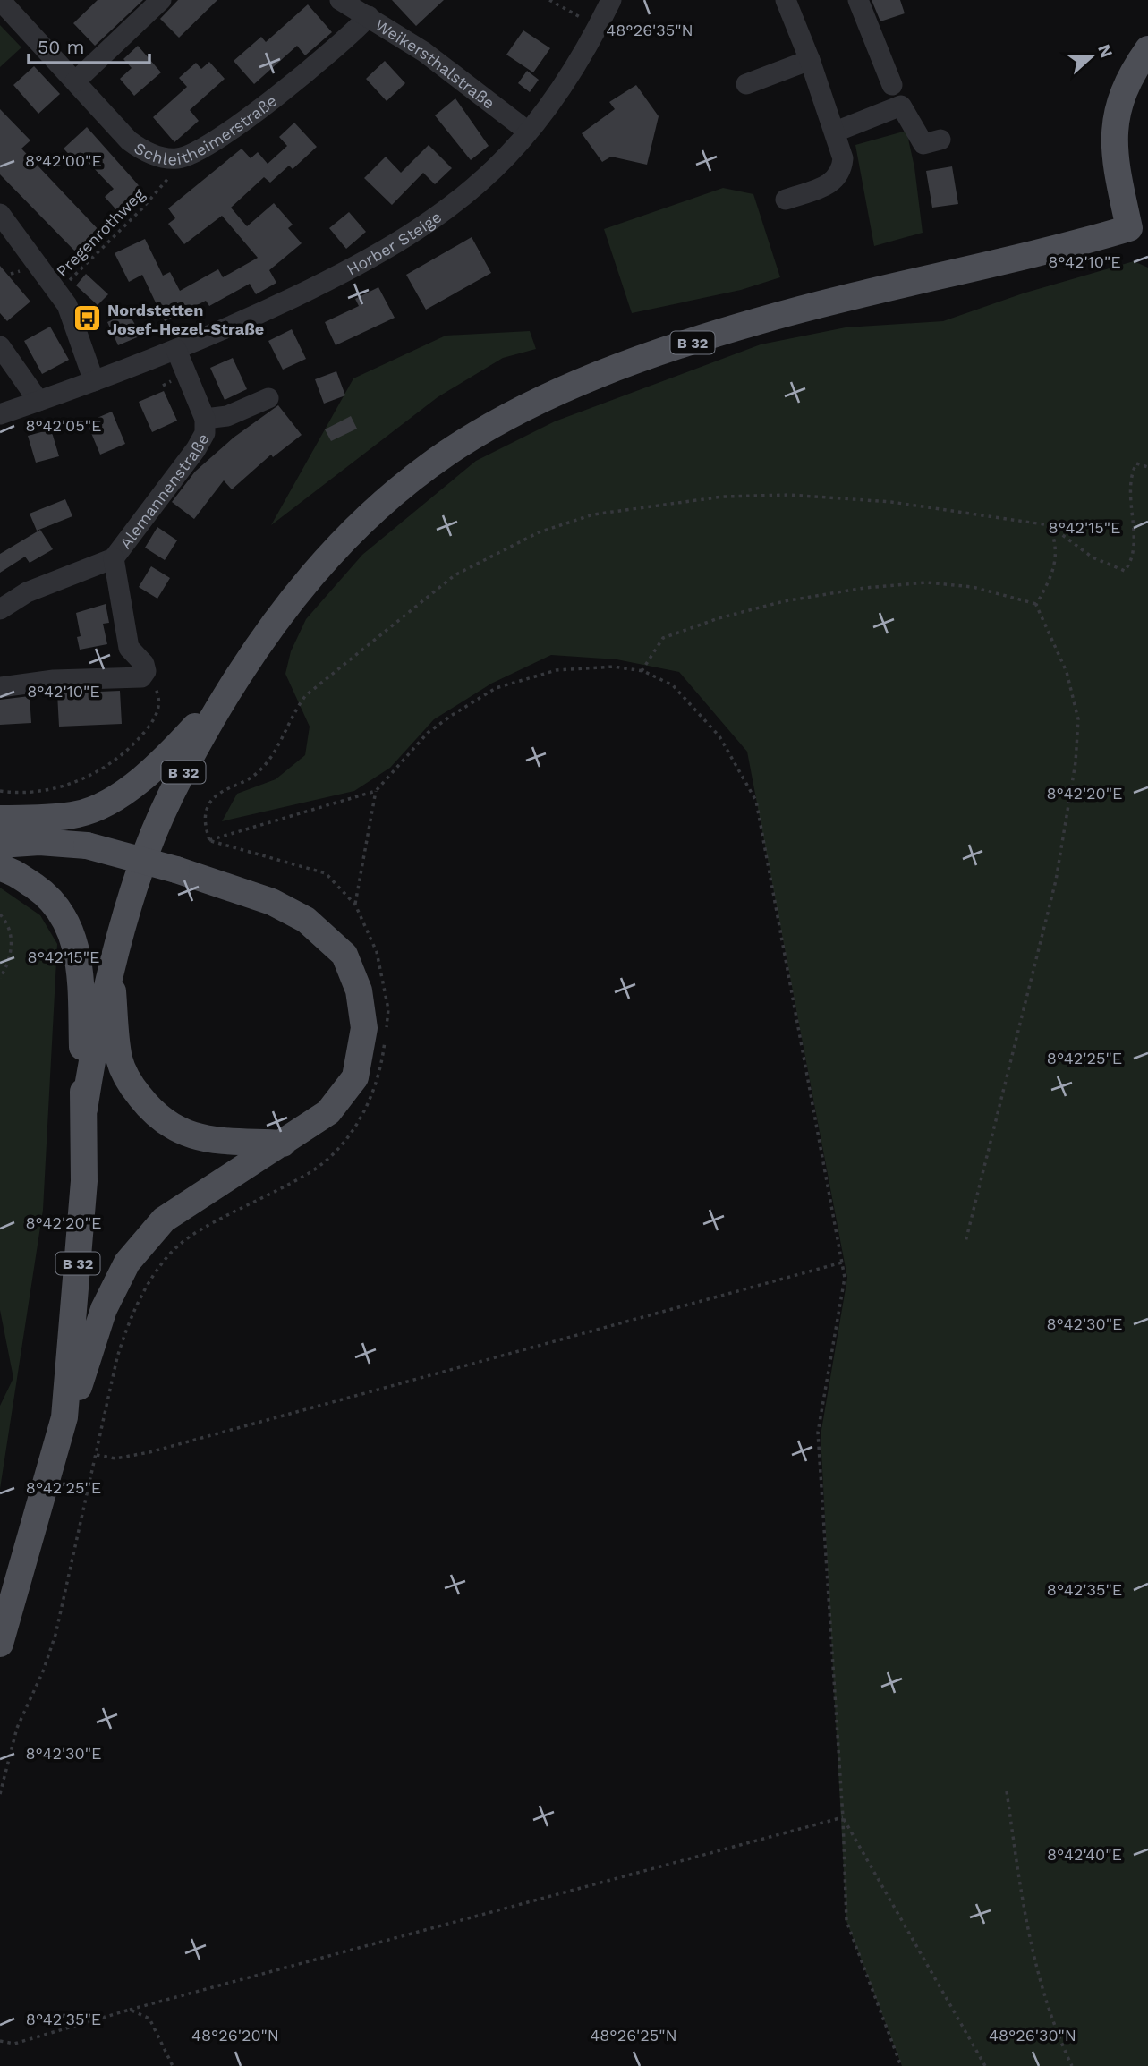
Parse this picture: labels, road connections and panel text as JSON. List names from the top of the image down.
{
  "streets": {
    "main road": ["B 32"],
    "street": [
      "Weikersthalstraße",
      "Schleitheimerstraße",
      "Horber Steige",
      "Alemannenstraße"
    ],
    "path": ["Pregenrothweg"]
  },
  "crossings": [
    ["Weikersthalstraße", "Schleitheimerstraße"],
    ["Weikersthalstraße", "Horber Steige"],
    ["Schleitheimerstraße", "Pregenrothweg"],
    ["Horber Steige", "Alemannenstraße"]
  ],
  "places": {
    "bus stop": ["Nordstetten Josef-Hezel-Straße"]
  },
  "scale_bar": "50 m",
  "north": "right",
  "coordinates": [
    "48°26'35\"N",
    "8°42'00\"E",
    "8°42'10\"E",
    "8°42'05\"E",
    "8°42'15\"E",
    "8°42'20\"E",
    "8°42'25\"E",
    "8°42'30\"E",
    "8°42'35\"E",
    "8°42'40\"E",
    "48°26'20\"N",
    "48°26'25\"N",
    "48°26'30\"N"
  ]
}
